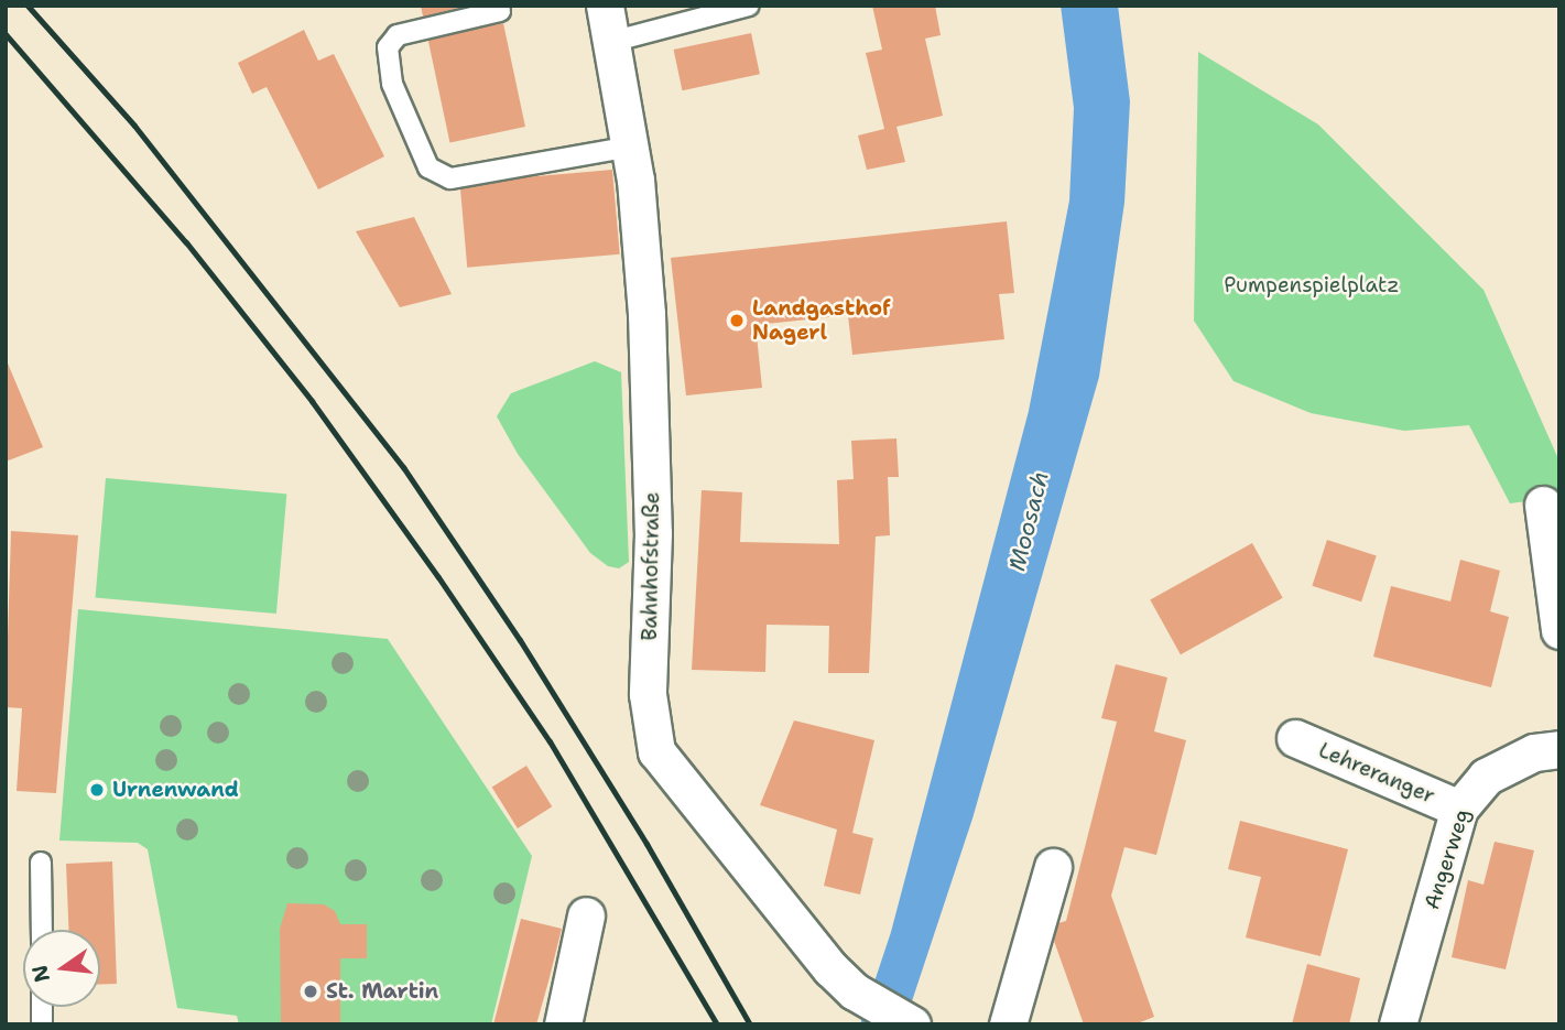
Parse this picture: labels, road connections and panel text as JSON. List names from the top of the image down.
{
  "streets": {
    "street": ["Bahnhofstraße", "Lehreranger", "Angerweg"]
  },
  "crossings": [
    ["Lehreranger", "Angerweg"]
  ],
  "water": ["Moosach"],
  "parks": ["Pumpenspielplatz"],
  "places": ["Landgasthof Nagerl", "Urnenwand", "St. Martin"],
  "north": "left"
}
